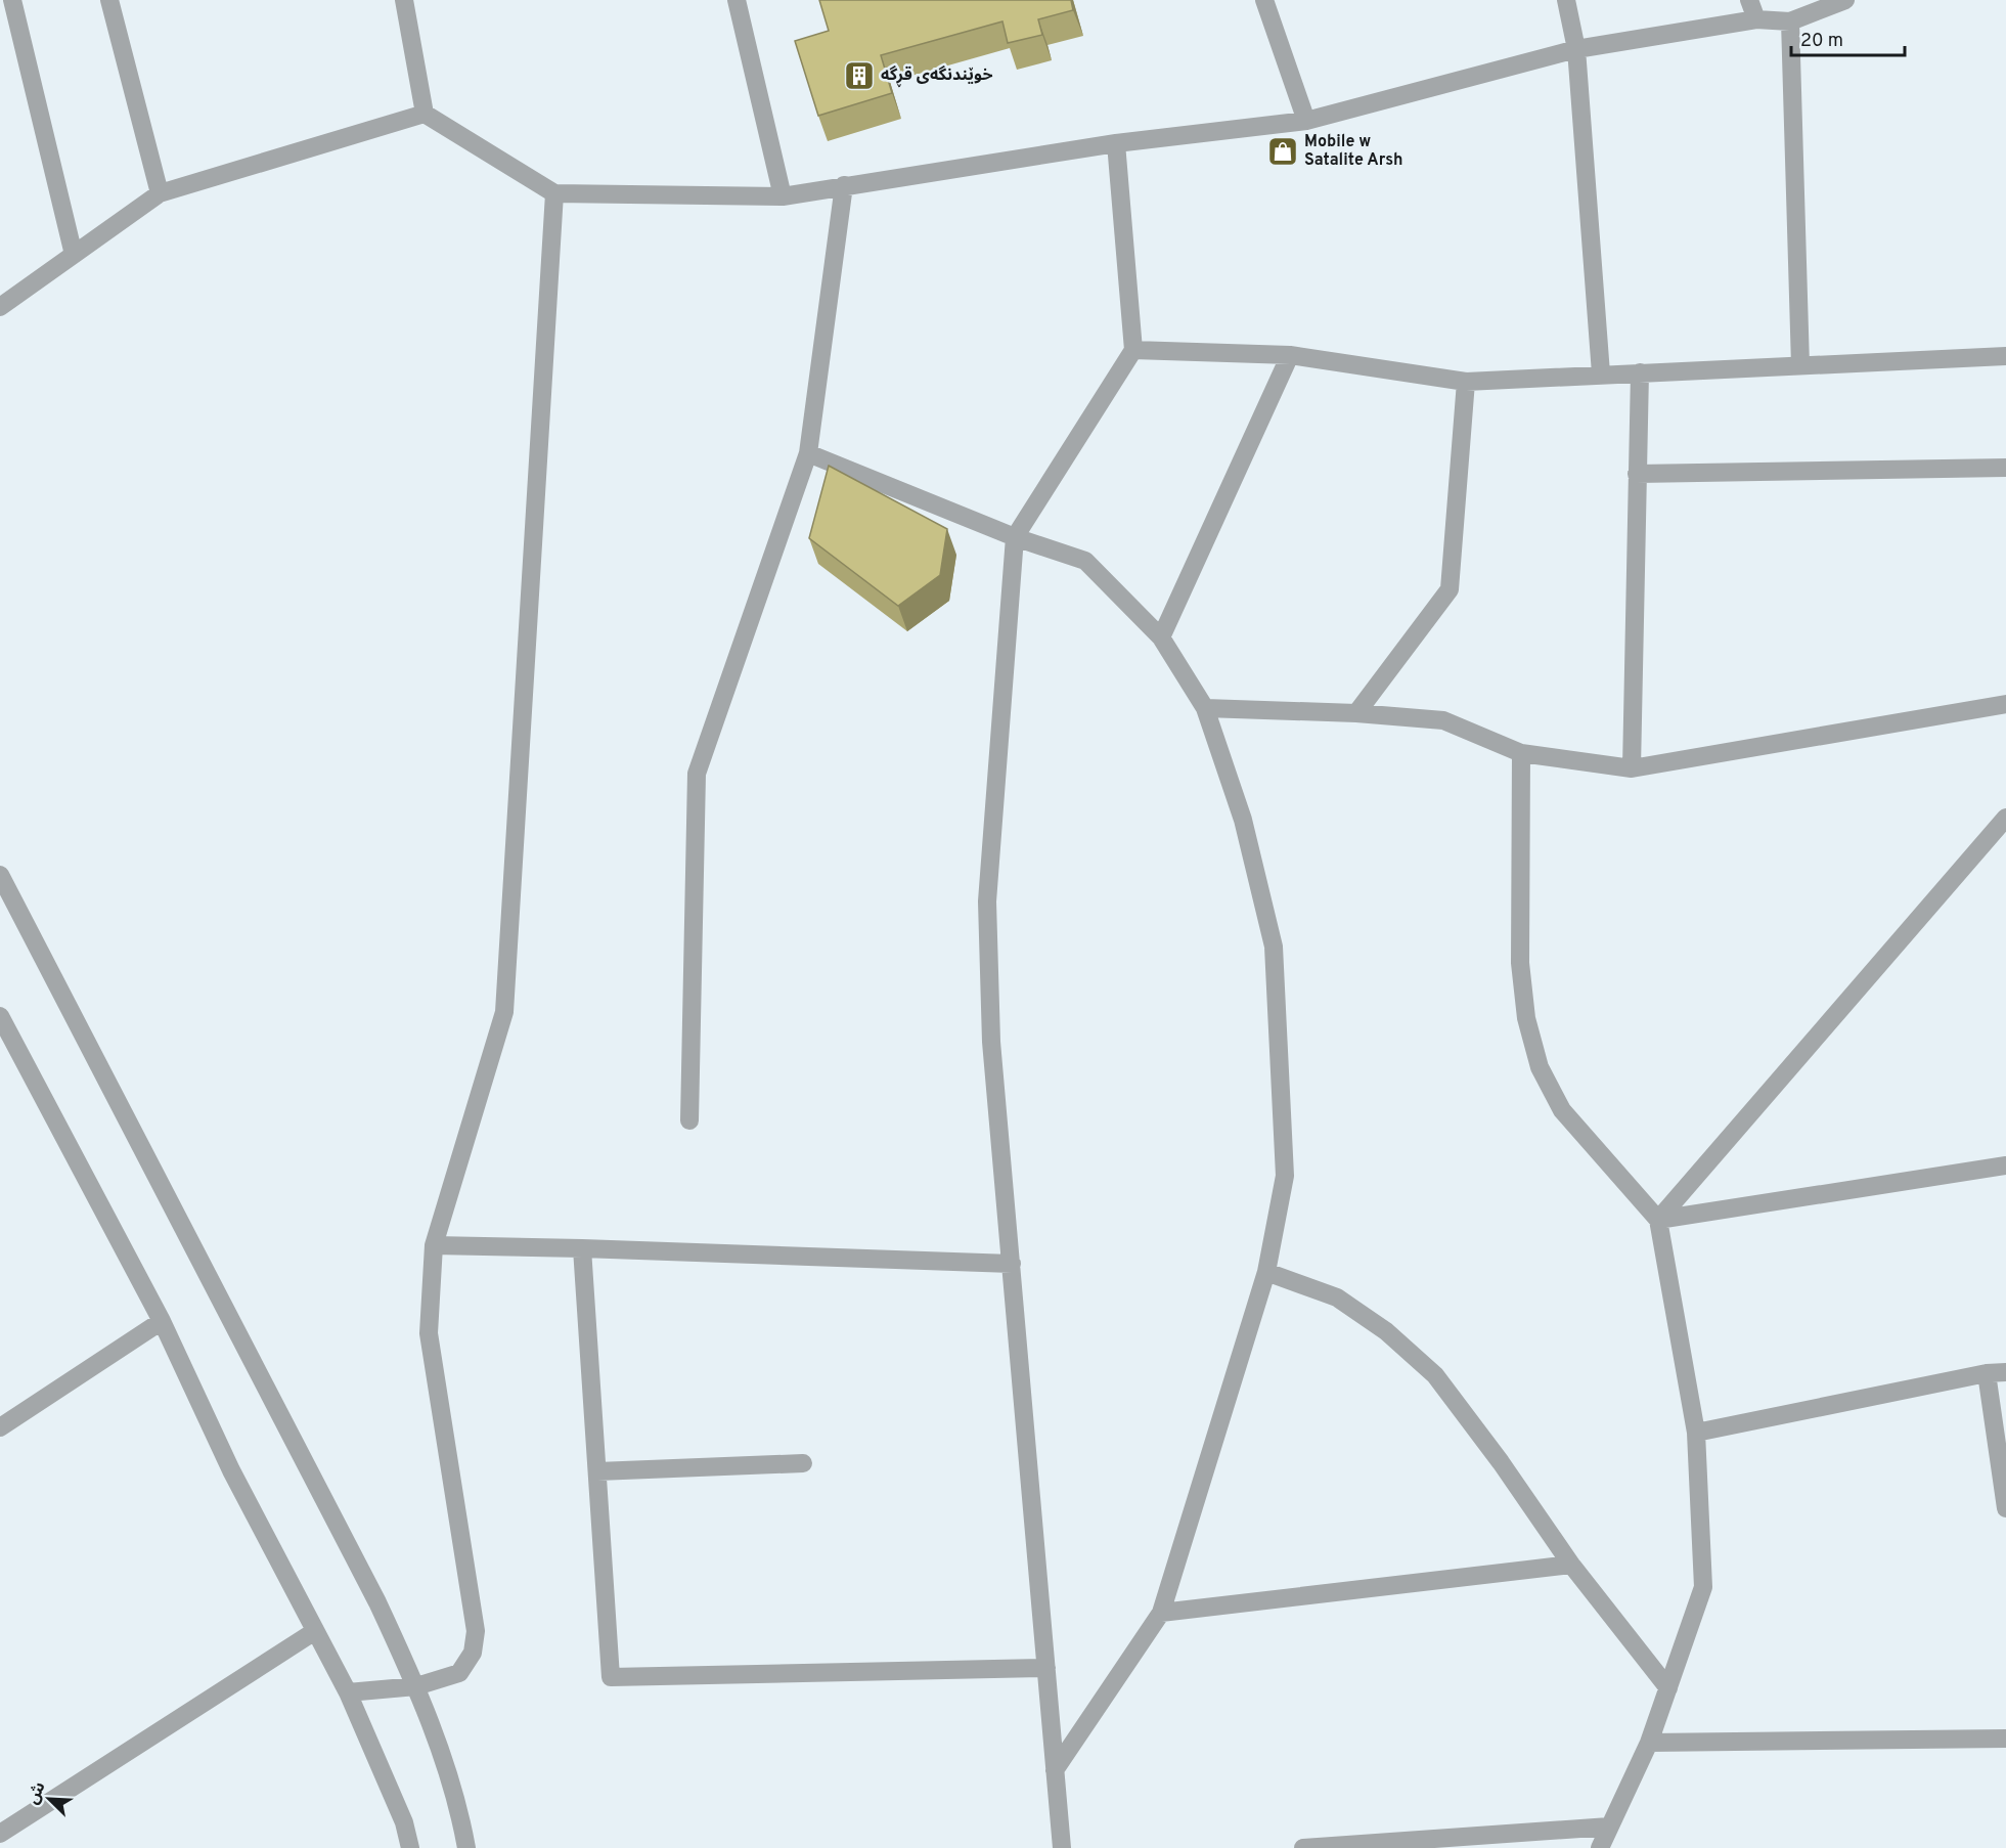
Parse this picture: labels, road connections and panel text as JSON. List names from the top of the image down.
{
  "places": {
    "building": ["خوێندنگەی قڕگە"],
    "shop": ["Mobile w Satalite Arsh"]
  },
  "scale_bar": "20 m",
  "north": "top left"
}
